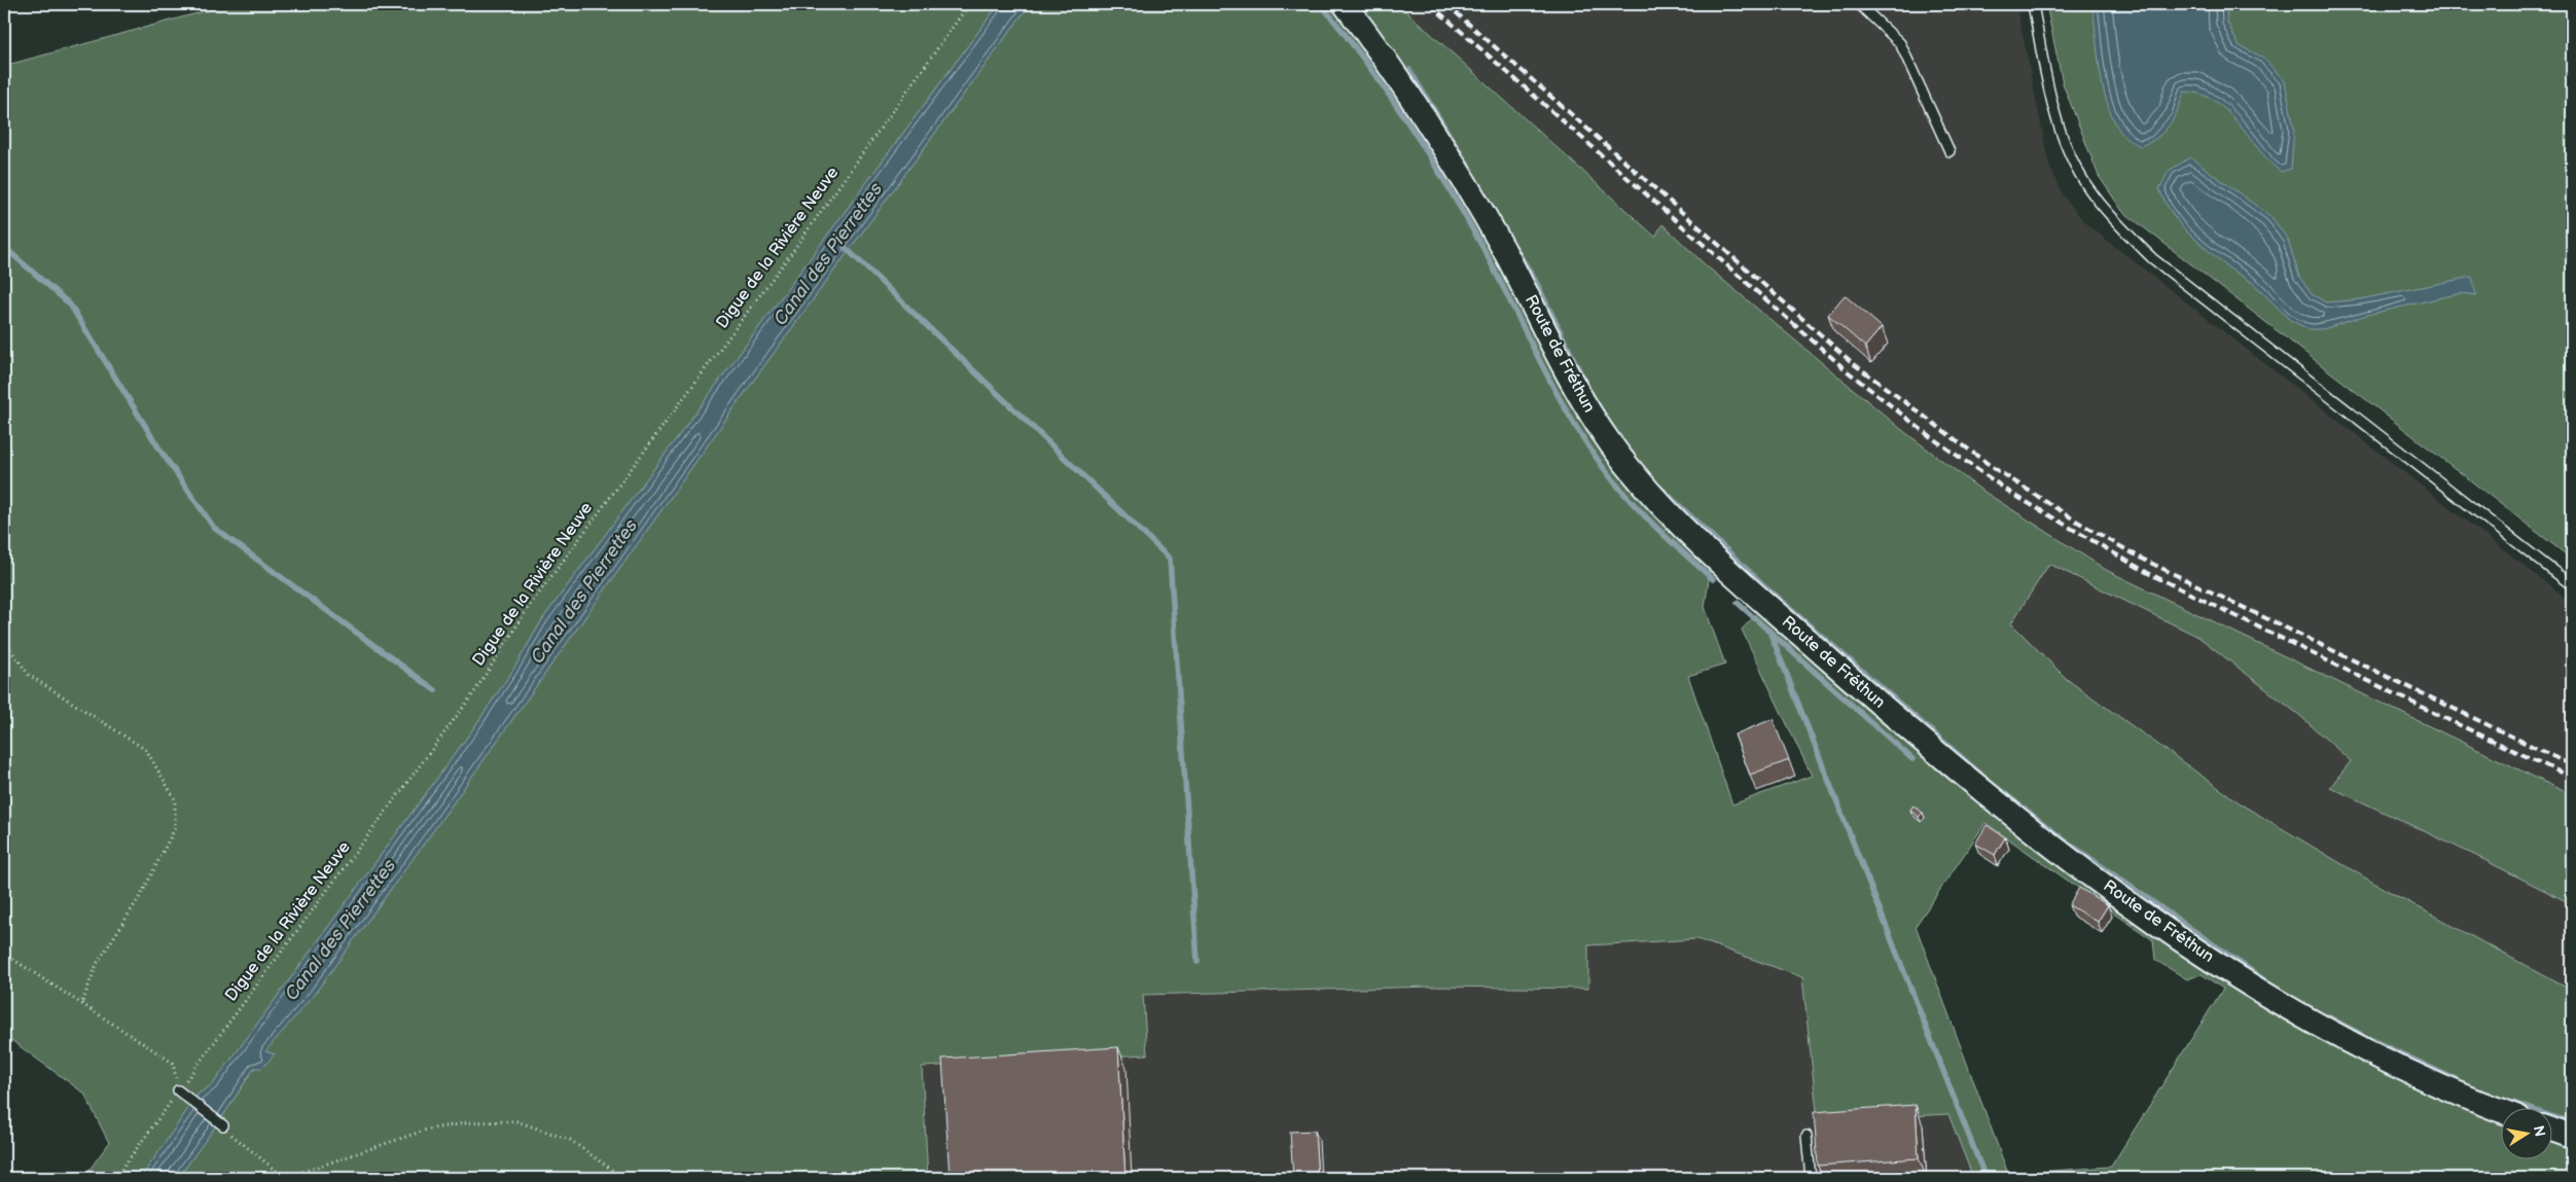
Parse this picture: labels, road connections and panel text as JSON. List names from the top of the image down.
{
  "streets": {
    "street": ["Route de Fréthun"],
    "path": ["Digue de la Rivière Neuve"]
  },
  "water": ["Canal des Pierrettes"],
  "north": "right"
}
